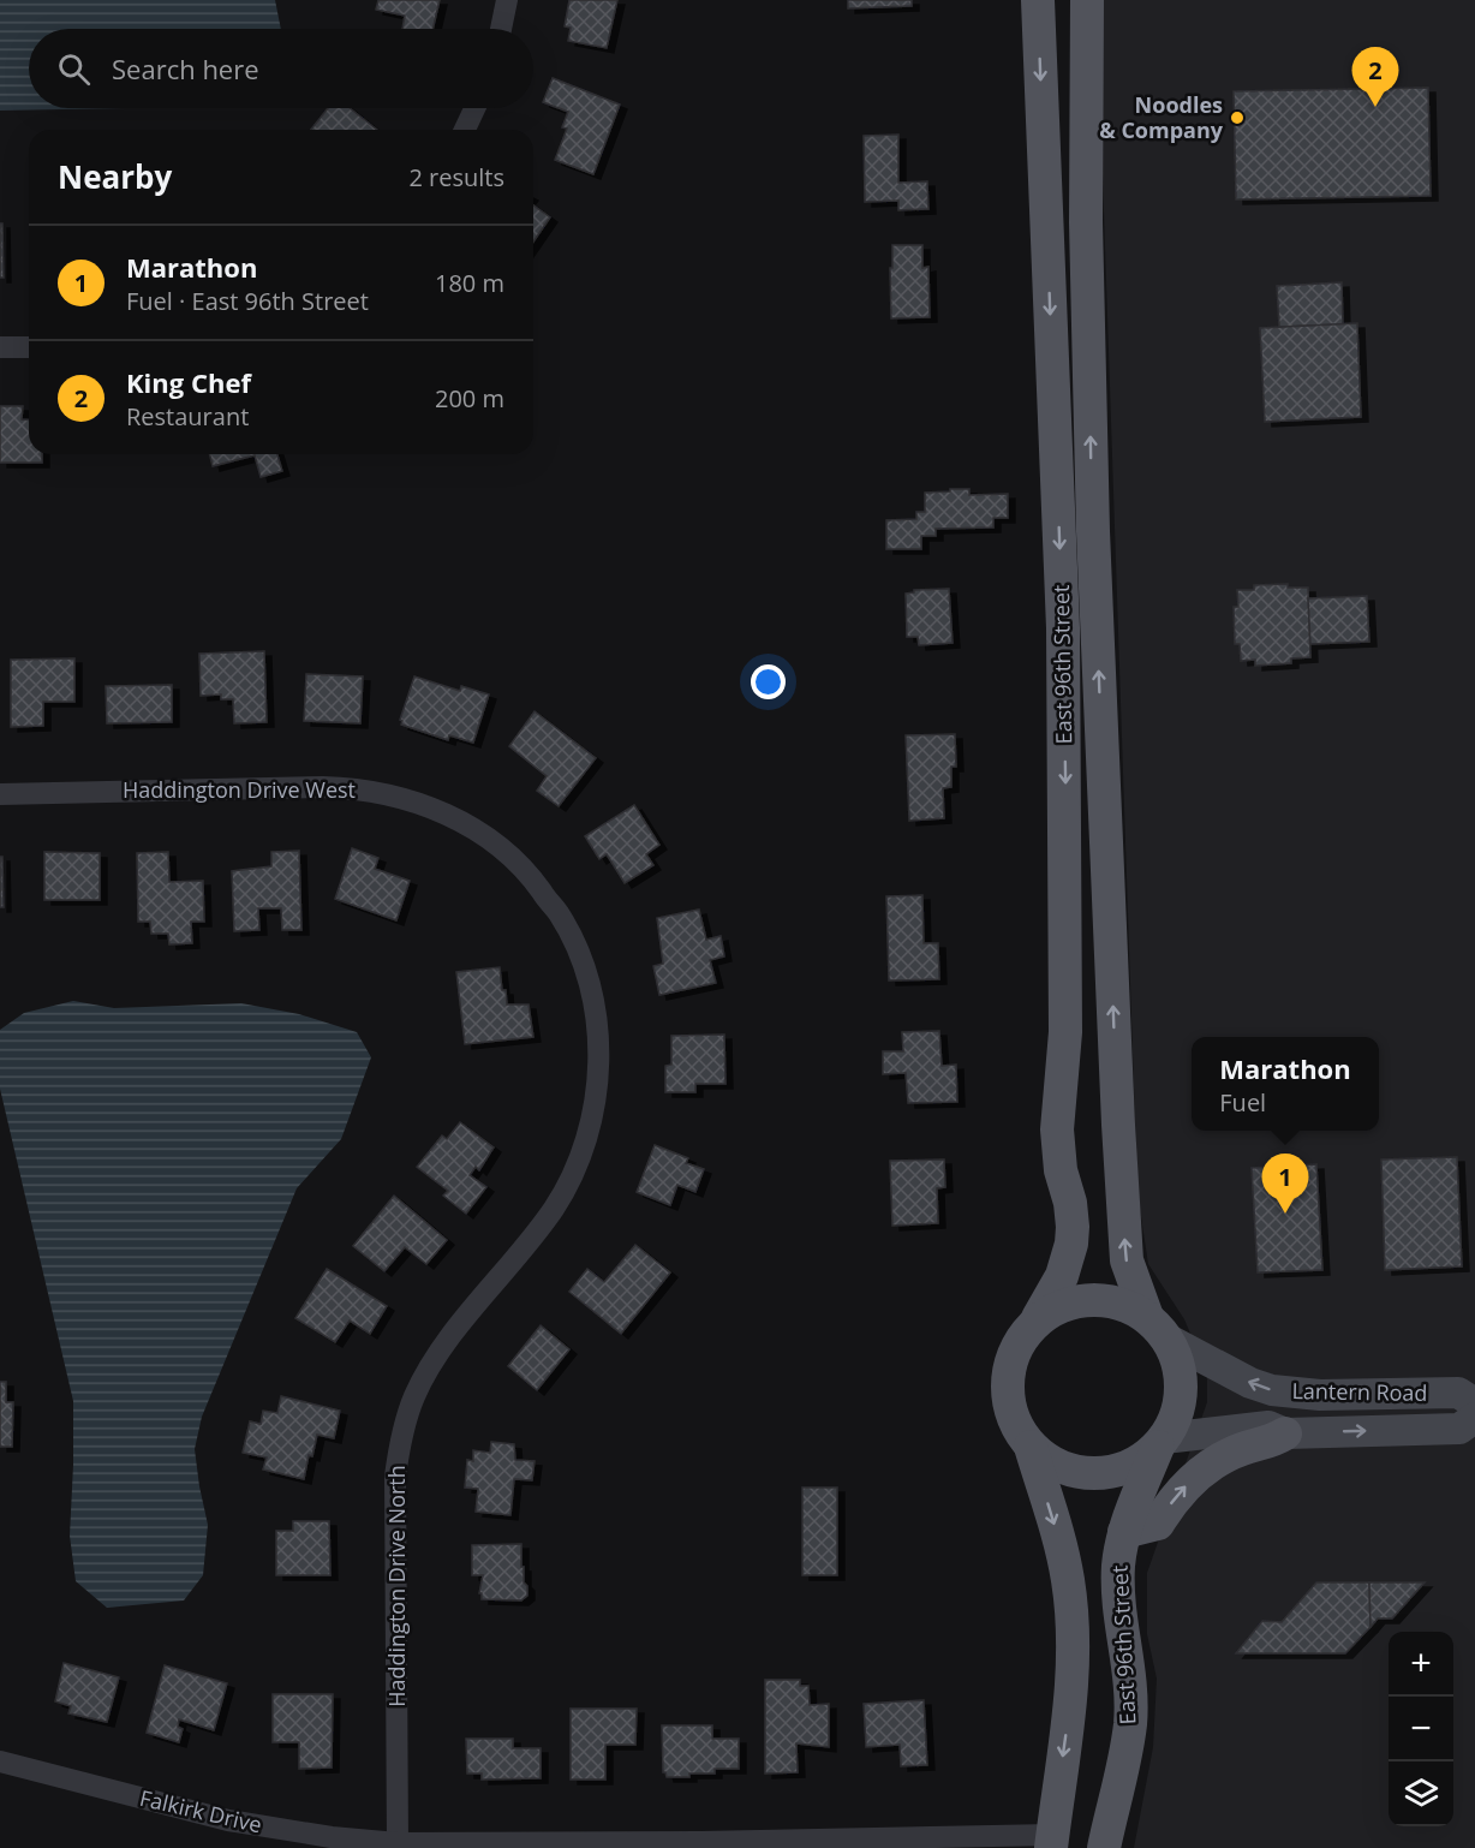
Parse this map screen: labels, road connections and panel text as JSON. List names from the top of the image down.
{
  "streets": {
    "main road": ["East 96th Street"],
    "street": [
      "Haddington Drive West",
      "Lantern Road",
      "Haddington Drive North",
      "Falkirk Drive"
    ]
  },
  "crossings": [
    ["East 96th Street", "Lantern Road"],
    ["Haddington Drive West", "Haddington Drive North"],
    ["Haddington Drive North", "Falkirk Drive"]
  ],
  "places": ["Noodles & Company"],
  "page": {
    "search": "Search here",
    "pins": ["2", "1"],
    "heading": ["Nearby", "2 results"],
    "list": [
      {
        "mark": "1",
        "name": "Marathon",
        "note": "Fuel · East 96th Street",
        "value": "180 m"
      },
      {
        "mark": "2",
        "name": "King Chef",
        "note": "Restaurant",
        "value": "200 m"
      }
    ],
    "popup": ["Marathon", "Fuel"],
    "map_buttons": ["+", "−"]
  }
}
